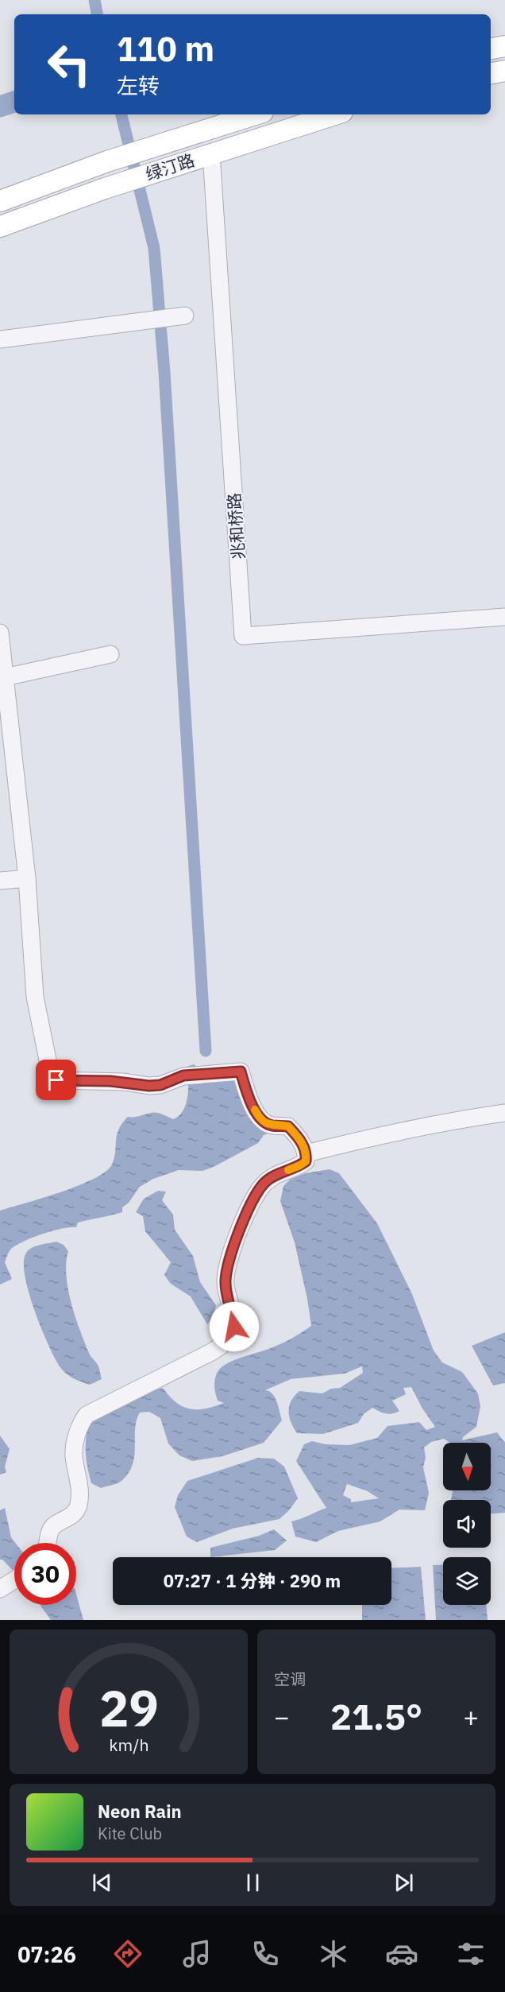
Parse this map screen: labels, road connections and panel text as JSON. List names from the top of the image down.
{
  "streets": {
    "main road": ["绿汀路"],
    "street": ["兆和桥路"]
  },
  "crossings": [
    ["绿汀路", "兆和桥路"]
  ],
  "north": "bottom",
  "page": {
    "turn": ["110 m", "左转"],
    "limit": "30",
    "trip": "07:27 · 1 分钟 · 290 m",
    "tile": "空调",
    "heat": ["−", "21.5°", "+"],
    "song": ["Neon Rain", "Kite Club"],
    "tabs": "07:26",
    "gauge": ["29", "km/h"]
  }
}
